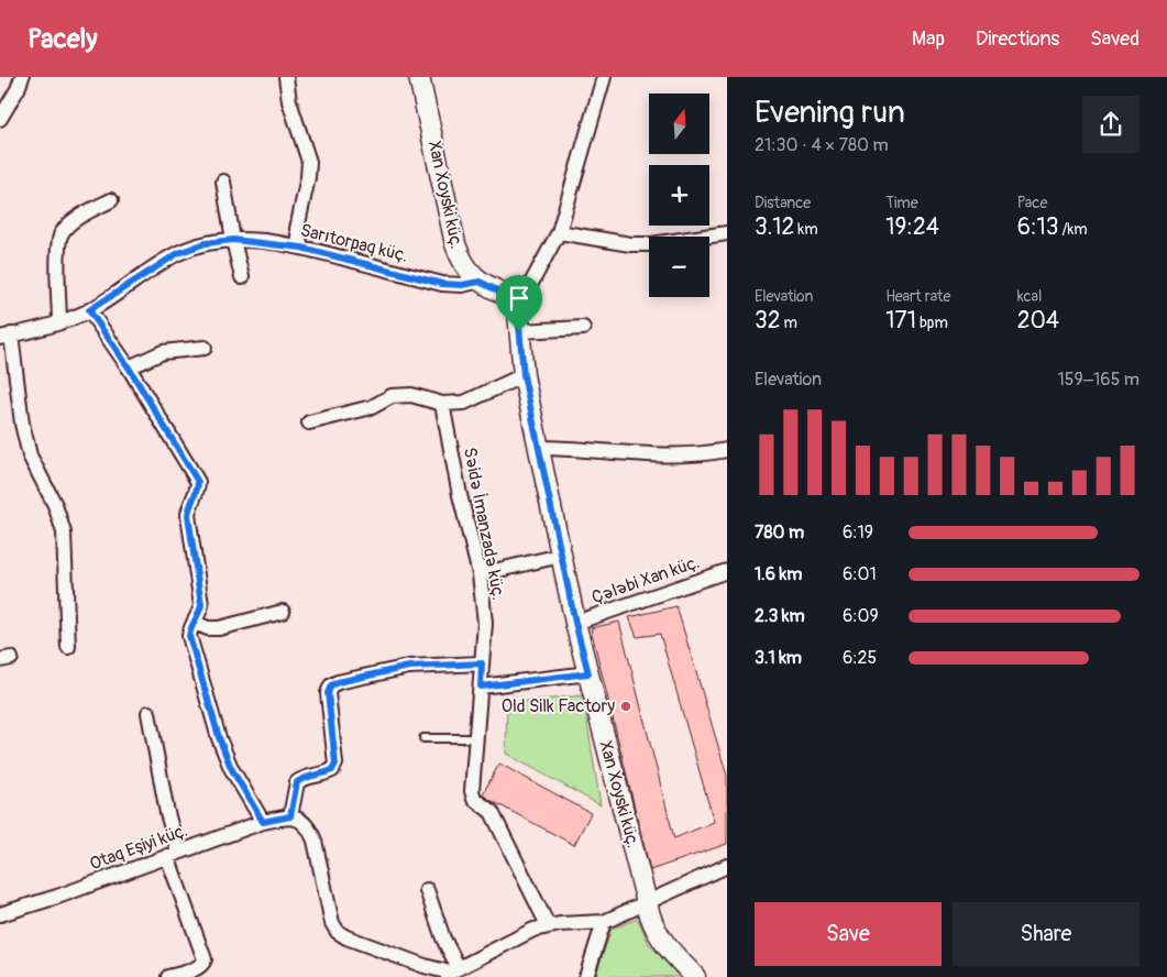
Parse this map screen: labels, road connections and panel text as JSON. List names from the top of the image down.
{
  "streets": {
    "street": [
      "Xan Xoyski küç.",
      "Sarıtorpaq küç.",
      "Səidə İmanzadə küç.",
      "Çələbi Xan küç.",
      "Otaq Eşiyi küç."
    ]
  },
  "crossings": [
    ["Xan Xoyski küç.", "Sarıtorpaq küç."],
    ["Xan Xoyski küç.", "Çələbi Xan küç."]
  ],
  "places": ["Old Silk Factory"],
  "north": "top",
  "page": {
    "header": "Pacely",
    "nav": ["Map", "Directions", "Saved"],
    "heading": ["Evening run", "21:30 · 4 × 780 m"],
    "map_buttons": ["+", "−"],
    "stats": [
      ["Distance", "3.12 km"],
      ["Time", "19:24"],
      ["Pace", "6:13 /km"],
      ["Elevation", "32 m"],
      ["Heart rate", "171 bpm"],
      ["kcal", "204"]
    ],
    "chart": ["Elevation", "159–165 m"],
    "list": [
      {
        "name": "780 m",
        "note": "6:19"
      },
      {
        "name": "1.6 km",
        "note": "6:01"
      },
      {
        "name": "2.3 km",
        "note": "6:09"
      },
      {
        "name": "3.1 km",
        "note": "6:25"
      }
    ],
    "buttons": ["Save", "Share"]
  }
}
